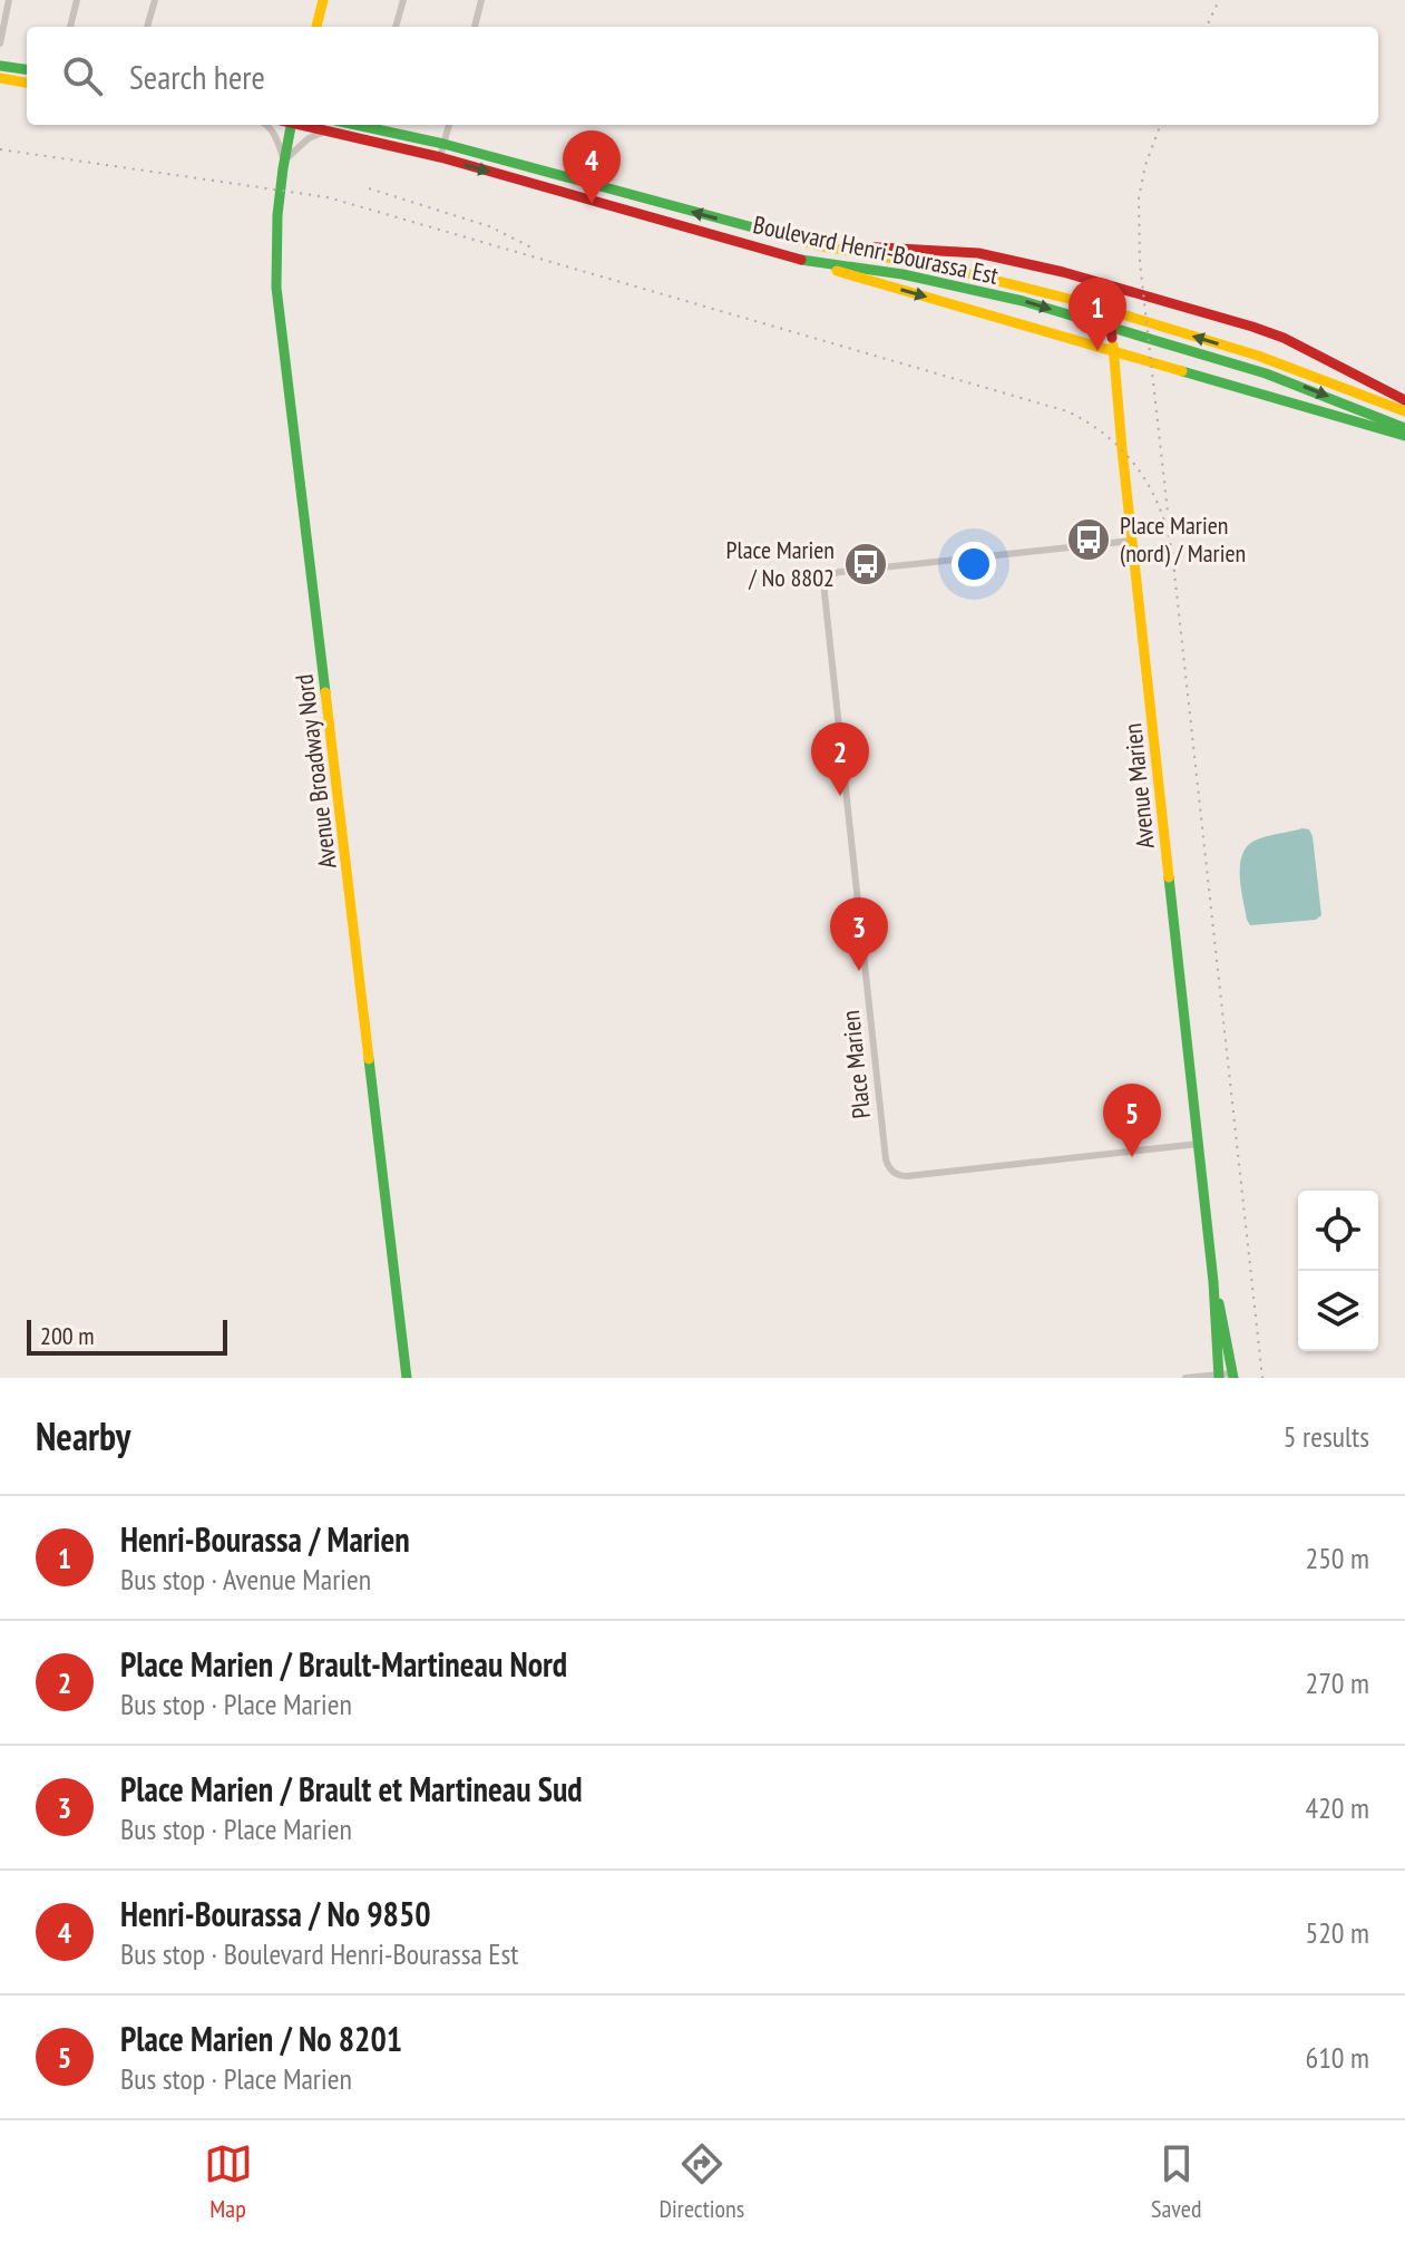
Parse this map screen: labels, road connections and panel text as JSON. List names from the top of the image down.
{
  "streets": {
    "main road": ["Boulevard Henri-Bourassa Est", "Avenue Broadway Nord", "Avenue Marien"],
    "street": ["Place Marien"]
  },
  "crossings": [
    ["Avenue Marien", "Place Marien"]
  ],
  "places": {
    "bus stop": ["Place Marien (nord) / Marien", "Place Marien / No 8802"]
  },
  "scale_bar": "200 m",
  "page": {
    "search": "Search here",
    "pins": [
      "4",
      "1",
      "2",
      "3",
      "5"
    ],
    "scale": "200 m",
    "heading": ["Nearby", "5 results"],
    "list": [
      {
        "mark": "1",
        "name": "Henri-Bourassa / Marien",
        "note": "Bus stop · Avenue Marien",
        "value": "250 m"
      },
      {
        "mark": "2",
        "name": "Place Marien / Brault-Martineau Nord",
        "note": "Bus stop · Place Marien",
        "value": "270 m"
      },
      {
        "mark": "3",
        "name": "Place Marien / Brault et Martineau Sud",
        "note": "Bus stop · Place Marien",
        "value": "420 m"
      },
      {
        "mark": "4",
        "name": "Henri-Bourassa / No 9850",
        "note": "Bus stop · Boulevard Henri-Bourassa Est",
        "value": "520 m"
      },
      {
        "mark": "5",
        "name": "Place Marien / No 8201",
        "note": "Bus stop · Place Marien",
        "value": "610 m"
      }
    ],
    "nav": ["Map", "Directions", "Saved"]
  }
}
